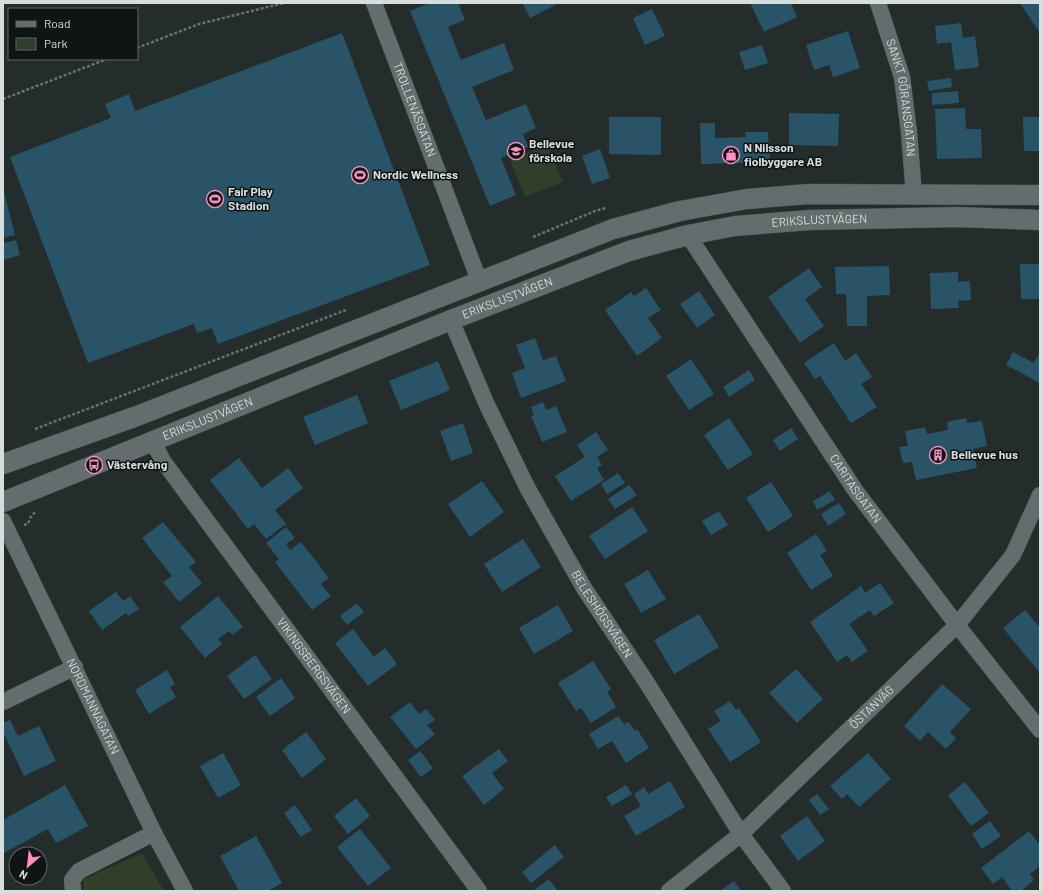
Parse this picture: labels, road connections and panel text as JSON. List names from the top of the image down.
{
  "streets": {
    "street": [
      "SANKT GÖRANSGATAN",
      "TROLLENÄSGATAN",
      "ERIKSLUSTVÄGEN",
      "CARITASGATAN",
      "BELESHÖGSVÄGEN",
      "VIKINGSBERGSVÄGEN",
      "NORDMANNAGATAN",
      "ÖSTANVÄG"
    ]
  },
  "crossings": [
    ["SANKT GÖRANSGATAN", "ERIKSLUSTVÄGEN"],
    ["TROLLENÄSGATAN", "ERIKSLUSTVÄGEN"],
    ["ERIKSLUSTVÄGEN", "CARITASGATAN"],
    ["ERIKSLUSTVÄGEN", "BELESHÖGSVÄGEN"],
    ["ERIKSLUSTVÄGEN", "VIKINGSBERGSVÄGEN"],
    ["CARITASGATAN", "ÖSTANVÄG"],
    ["BELESHÖGSVÄGEN", "ÖSTANVÄG"]
  ],
  "places": {
    "school or university": ["Bellevue förskola"],
    "shop": ["N Nilsson fiolbyggare AB"],
    "sports": ["Nordic Wellness", "Fair Play Stadion"],
    "building": ["Bellevue hus"],
    "bus stop": ["Västervång"]
  },
  "legend": ["Road", "Park"],
  "north": "bottom left"
}
